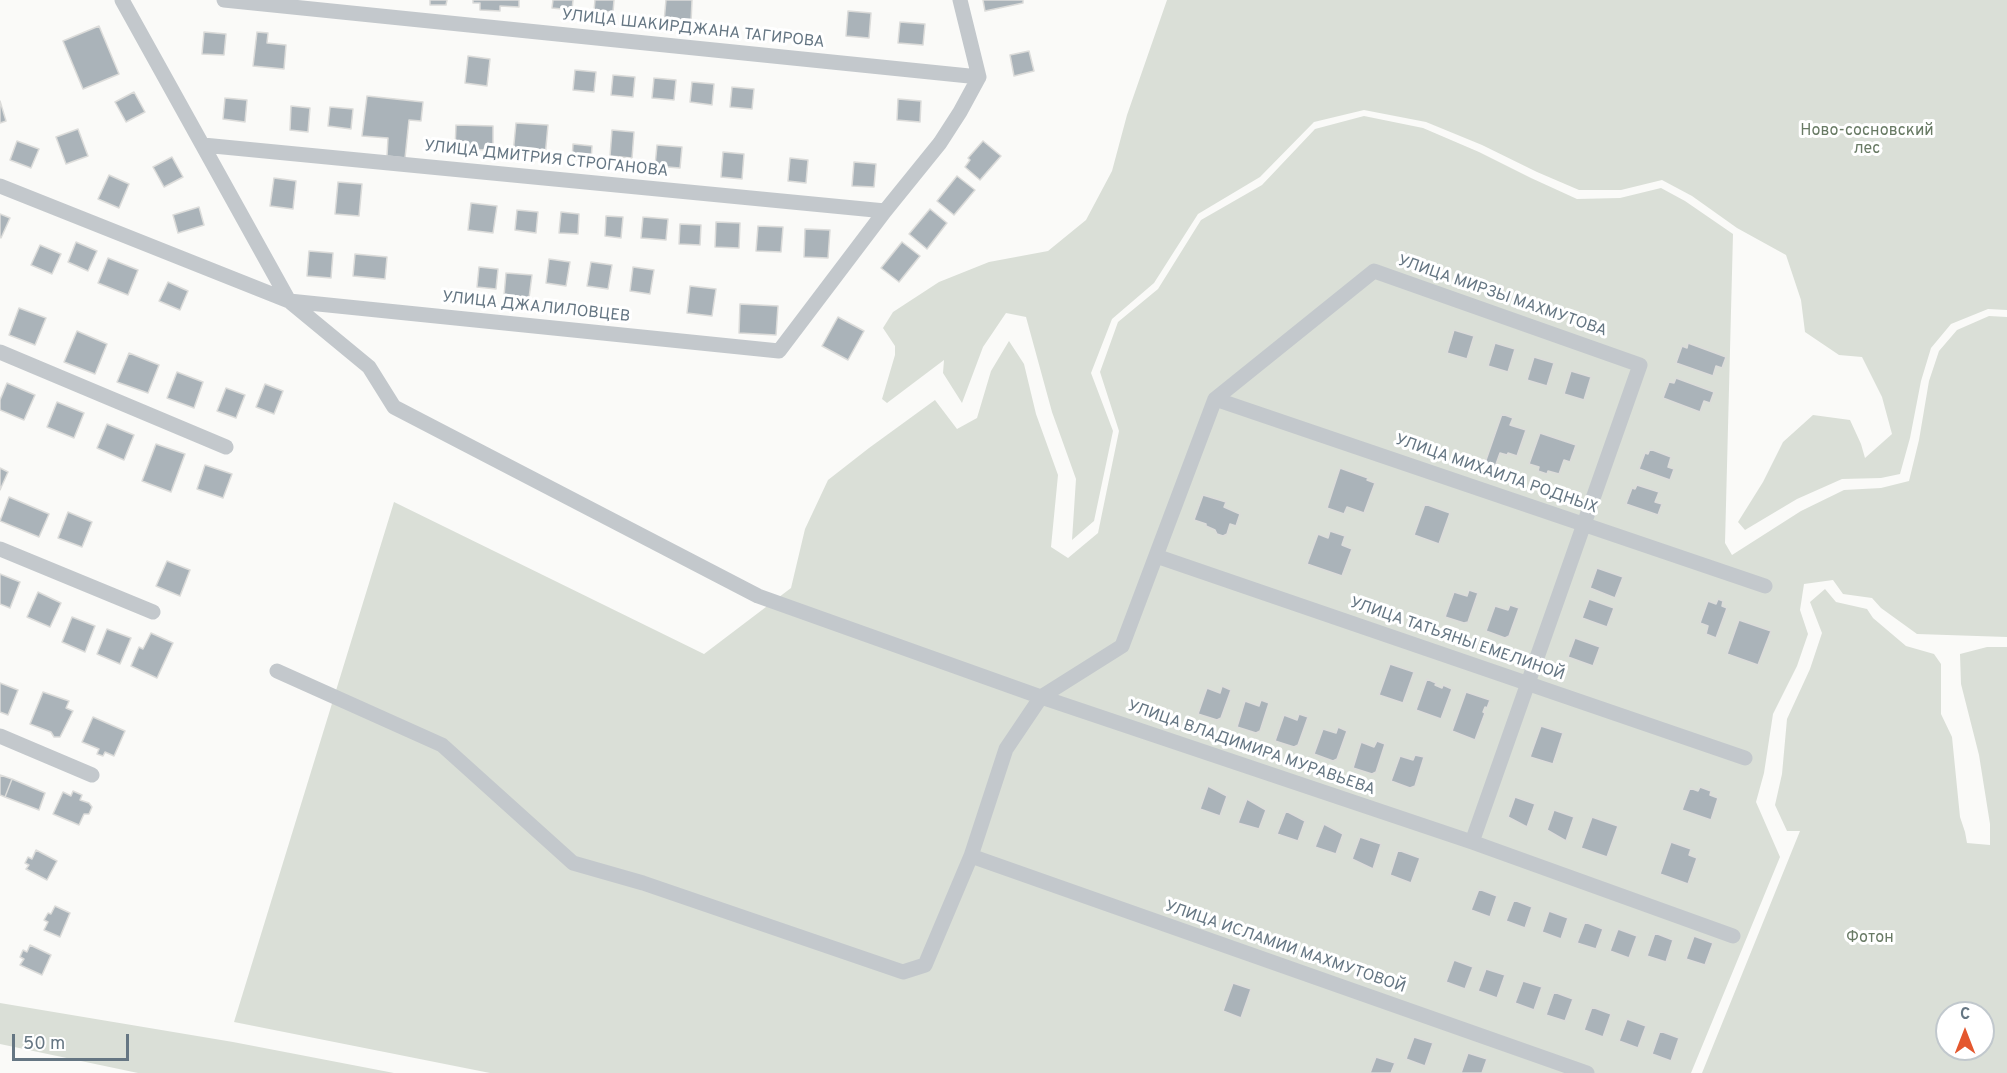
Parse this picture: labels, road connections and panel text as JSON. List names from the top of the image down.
{
  "streets": {
    "street": [
      "УЛИЦА ШАКИРДЖАНА ТАГИРОВА",
      "УЛИЦА ДМИТРИЯ СТРОГАНОВА",
      "УЛИЦА МИРЗЫ МАХМУТОВА",
      "УЛИЦА ДЖАЛИЛОВЦЕВ",
      "УЛИЦА МИХАИЛА РОДНЫХ",
      "УЛИЦА ТАТЬЯНЫ ЕМЕЛИНОЙ",
      "УЛИЦА ВЛАДИМИРА МУРАВЬЕВА",
      "УЛИЦА ИСЛАМИИ МАХМУТОВОЙ"
    ]
  },
  "crossings": [
    ["УЛИЦА ДМИТРИЯ СТРОГАНОВА", "УЛИЦА ДЖАЛИЛОВЦЕВ"],
    ["УЛИЦА МИРЗЫ МАХМУТОВА", "УЛИЦА МИХАИЛА РОДНЫХ"],
    ["УЛИЦА ДЖАЛИЛОВЦЕВ", "УЛИЦА ВЛАДИМИРА МУРАВЬЕВА"]
  ],
  "parks": ["Ново-сосновский лес", "Фотон"],
  "scale_bar": "50 m",
  "north": "top"
}
